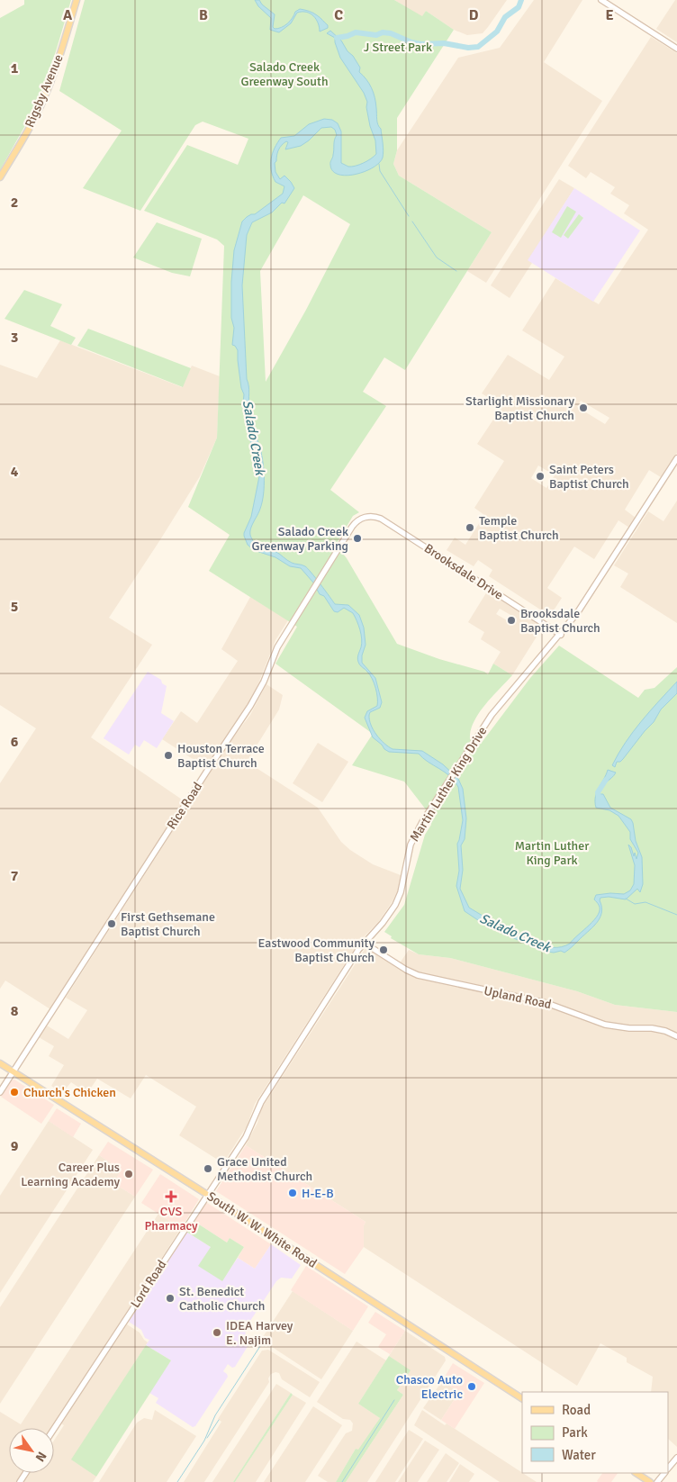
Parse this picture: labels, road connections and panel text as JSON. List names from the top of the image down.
{
  "streets": {
    "main road": ["Rigsby Avenue", "South W. W. White Road"],
    "street": [
      "Brooksdale Drive",
      "Martin Luther King Drive",
      "Rice Road",
      "Upland Road",
      "Lord Road"
    ]
  },
  "crossings": [
    ["Brooksdale Drive", "Martin Luther King Drive"],
    ["Brooksdale Drive", "Rice Road"],
    ["Martin Luther King Drive", "Upland Road"],
    ["Martin Luther King Drive", "Lord Road"],
    ["Rice Road", "South W. W. White Road"],
    ["South W. W. White Road", "Lord Road"]
  ],
  "water": ["Salado Creek"],
  "parks": ["J Street Park", "Salado Creek Greenway South", "Martin Luther King Park"],
  "places": {
    "other": [
      "Starlight Missionary Baptist Church",
      "Saint Peters Baptist Church",
      "Temple Baptist Church",
      "Salado Creek Greenway Parking",
      "Brooksdale Baptist Church",
      "Houston Terrace Baptist Church",
      "First Gethsemane Baptist Church",
      "Eastwood Community Baptist Church",
      "Church's Chicken",
      "Grace United Methodist Church",
      "Career Plus Learning Academy",
      "H-E-B",
      "St. Benedict Catholic Church",
      "IDEA Harvey E. Najim",
      "Chasco Auto Electric"
    ],
    "health": ["CVS Pharmacy"]
  },
  "legend": ["Road", "Park", "Water"],
  "north": "bottom right",
  "grid": {
    "columns": [
      "A",
      "B",
      "C",
      "D",
      "E"
    ],
    "rows": [
      "1",
      "2",
      "3",
      "4",
      "5",
      "6",
      "7",
      "8",
      "9"
    ]
  }
}
